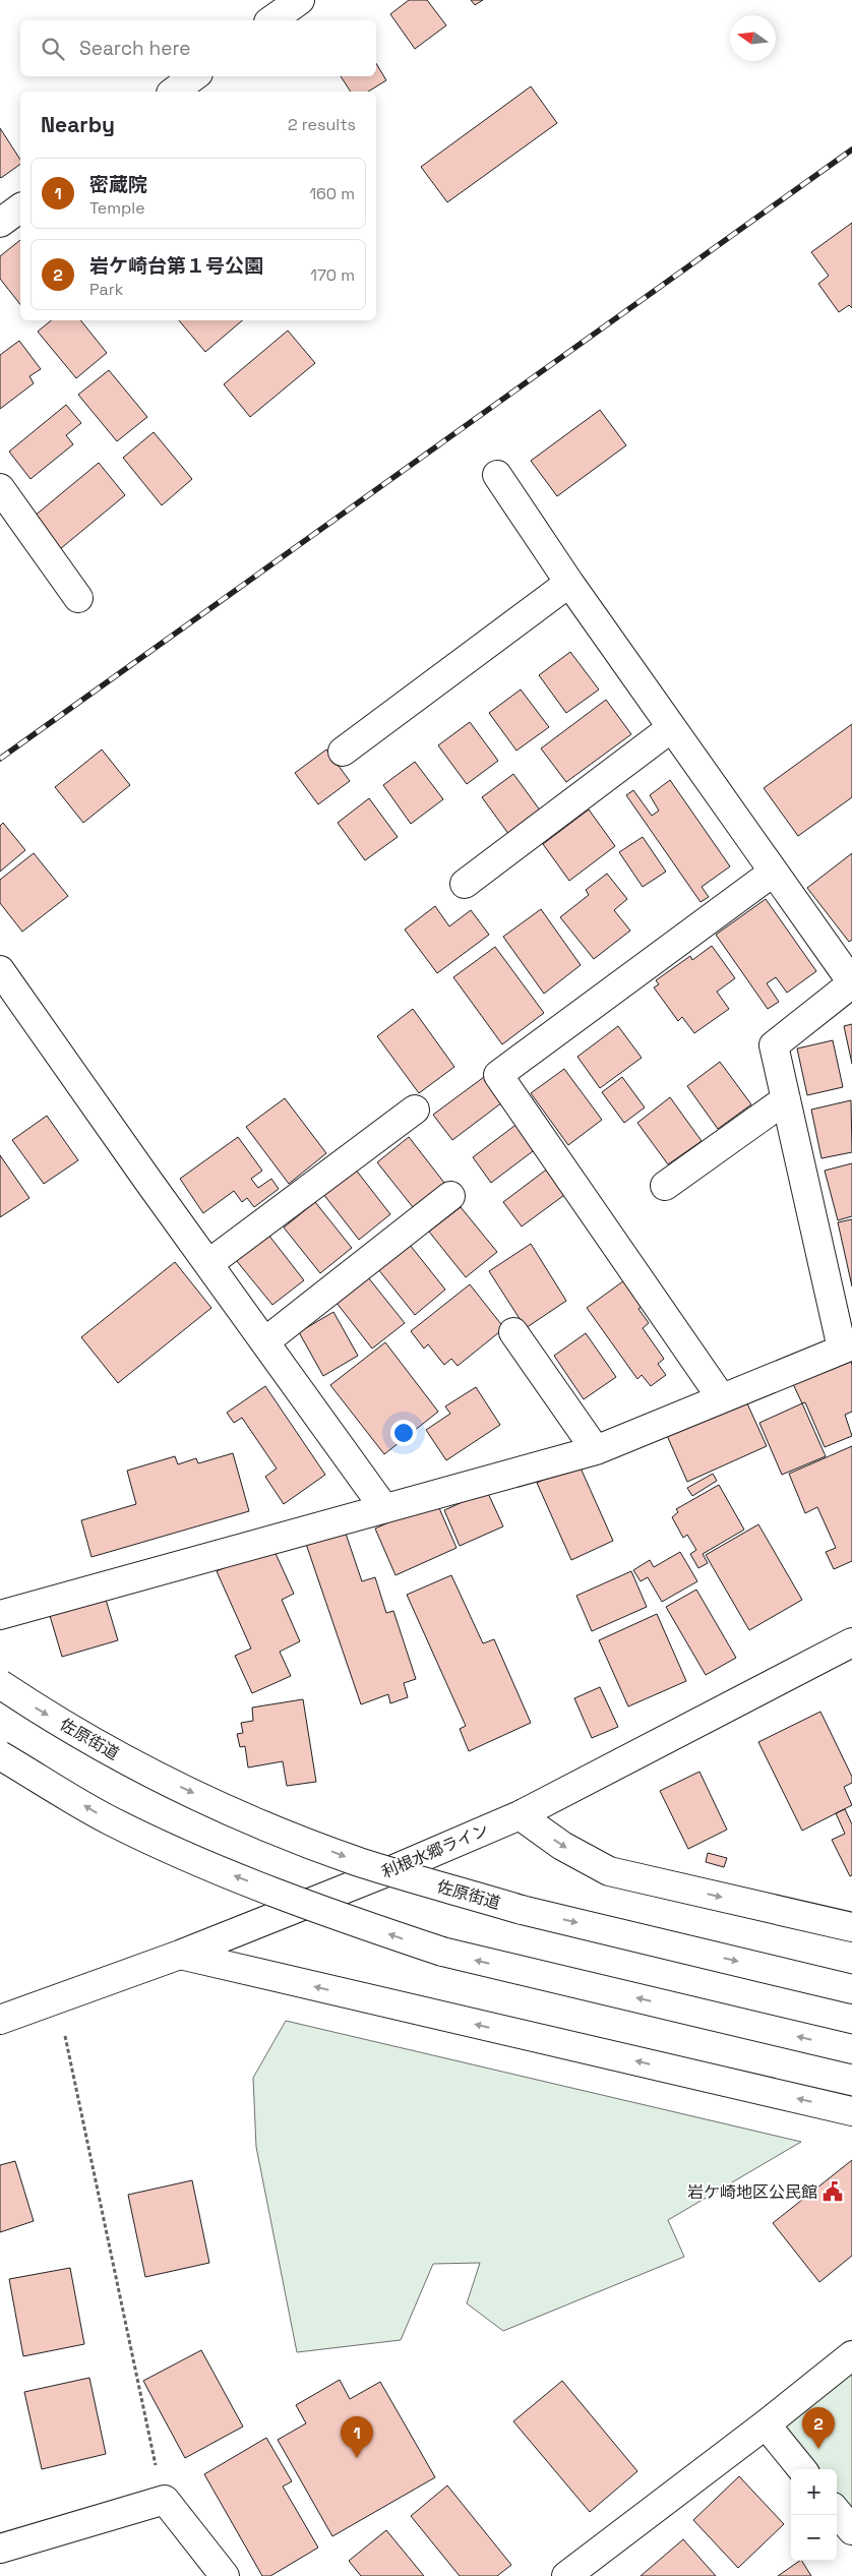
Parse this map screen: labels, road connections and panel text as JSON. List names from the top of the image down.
{
  "streets": {
    "main road": ["佐原街道", "利根水郷ライン"]
  },
  "places": {
    "public building": ["岩ケ崎地区公民館"]
  },
  "north": "left",
  "page": {
    "search": "Search here",
    "heading": ["Nearby", "2 results"],
    "list": [
      {
        "mark": "1",
        "name": "密蔵院",
        "note": "Temple",
        "value": "160 m"
      },
      {
        "mark": "2",
        "name": "岩ケ崎台第１号公園",
        "note": "Park",
        "value": "170 m"
      }
    ],
    "pins": ["2", "1"],
    "map_buttons": ["+", "−"]
  }
}
